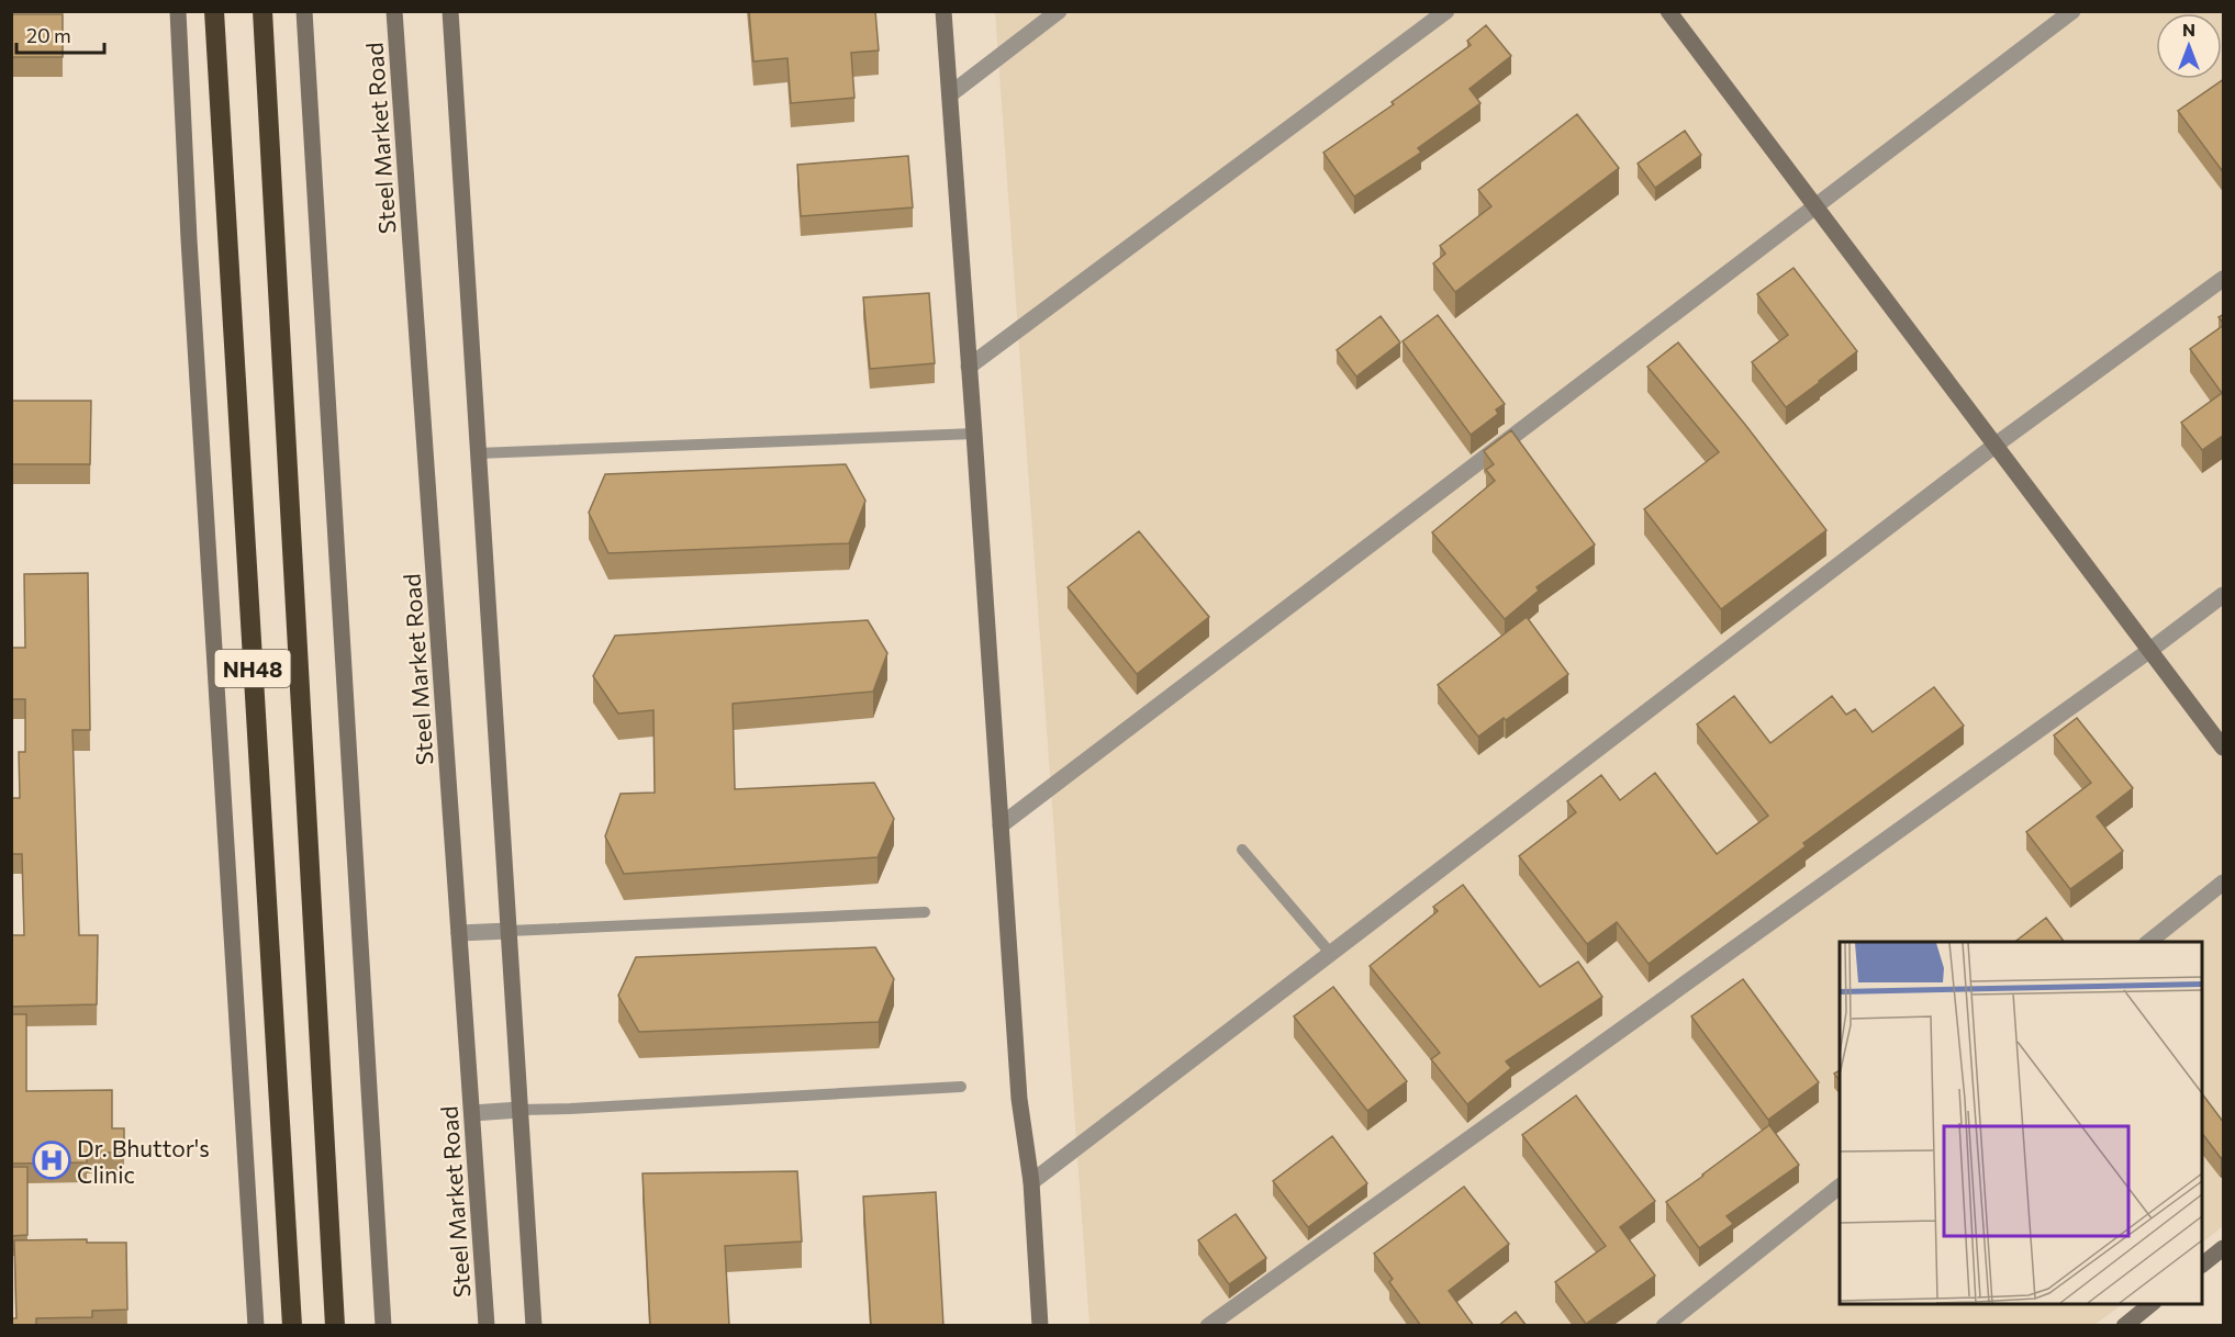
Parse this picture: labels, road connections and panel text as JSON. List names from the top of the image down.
{
  "streets": {
    "highway": ["NH48"],
    "street": ["Steel Market Road"]
  },
  "places": {
    "hospital": ["Dr. Bhuttor's Clinic"]
  },
  "scale_bar": "20 m",
  "north": "top"
}
